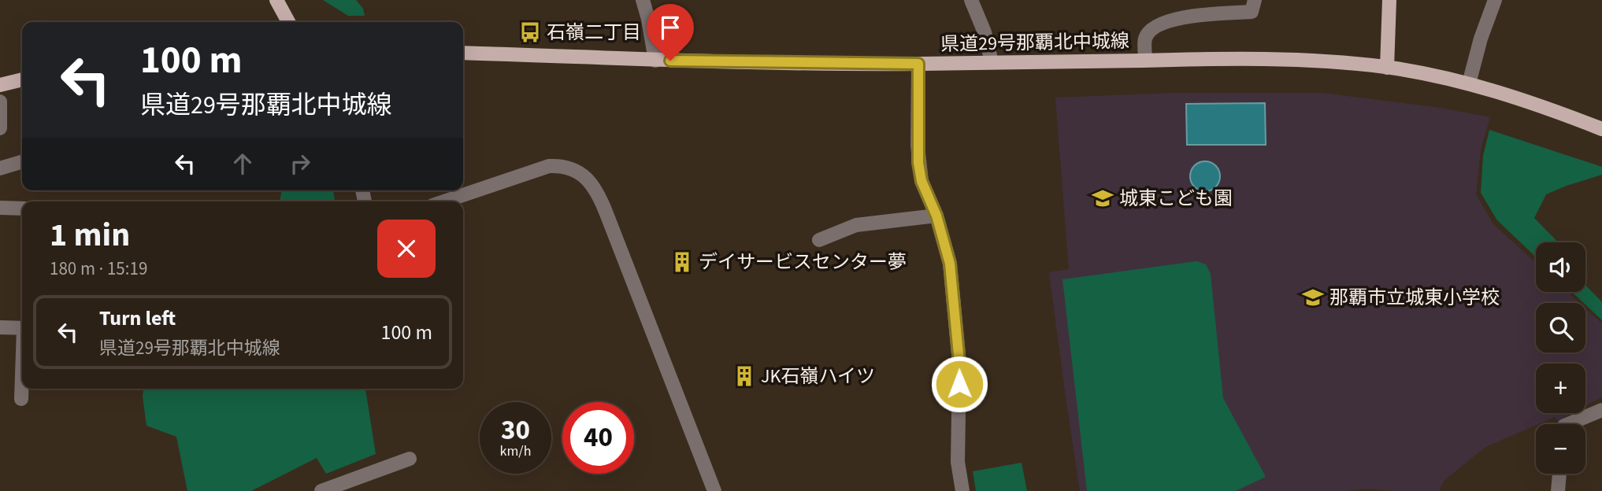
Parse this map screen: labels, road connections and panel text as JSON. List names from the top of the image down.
{
  "streets": {
    "main road": ["県道29号那覇北中城線"]
  },
  "places": {
    "bus stop": ["石嶺二丁目"],
    "school or university": ["城東こども園", "那覇市立城東小学校"],
    "building": ["デイサービスセンター夢", "JK石嶺ハイツ"]
  },
  "page": {
    "turn": ["100 m", "県道29号那覇北中城線"],
    "heading": ["1 min", "180 m · 15:19"],
    "map_buttons": ["+", "−"],
    "list": [
      {
        "name": "Turn left",
        "note": "県道29号那覇北中城線",
        "value": "100 m"
      }
    ],
    "speed": "30 km/h",
    "limit": "40"
  }
}
